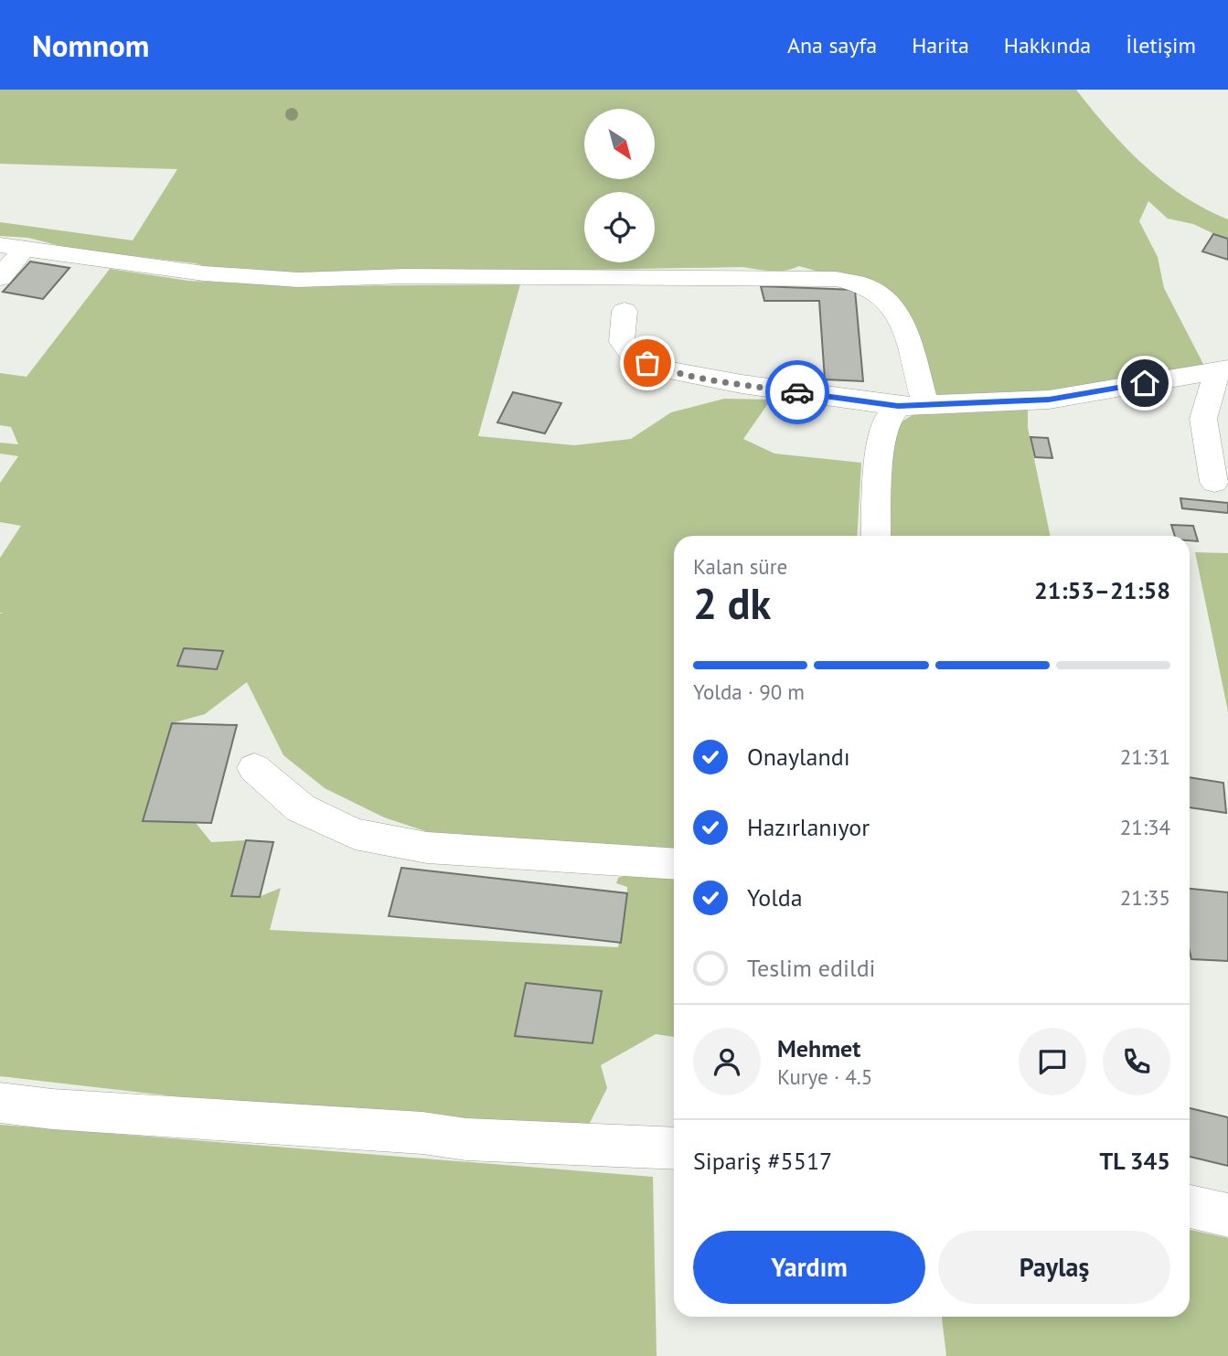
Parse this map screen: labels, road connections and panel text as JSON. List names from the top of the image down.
{
  "north": "bottom right",
  "page": {
    "header": "Nomnom",
    "nav": [
      "Ana sayfa",
      "Harita",
      "Hakkında",
      "İletişim"
    ],
    "heading": ["2 dk", "Kalan süre", "21:53–21:58"],
    "panel": [
      "Mehmet",
      "Kurye · 4.5",
      "Sipariş #5517",
      "TL 345"
    ],
    "bar": "Yolda · 90 m",
    "list": [
      ["Onaylandı", "21:31"],
      ["Hazırlanıyor", "21:34"],
      ["Yolda", "21:35"],
      "Teslim edildi"
    ],
    "buttons": ["Yardım", "Paylaş"]
  }
}
